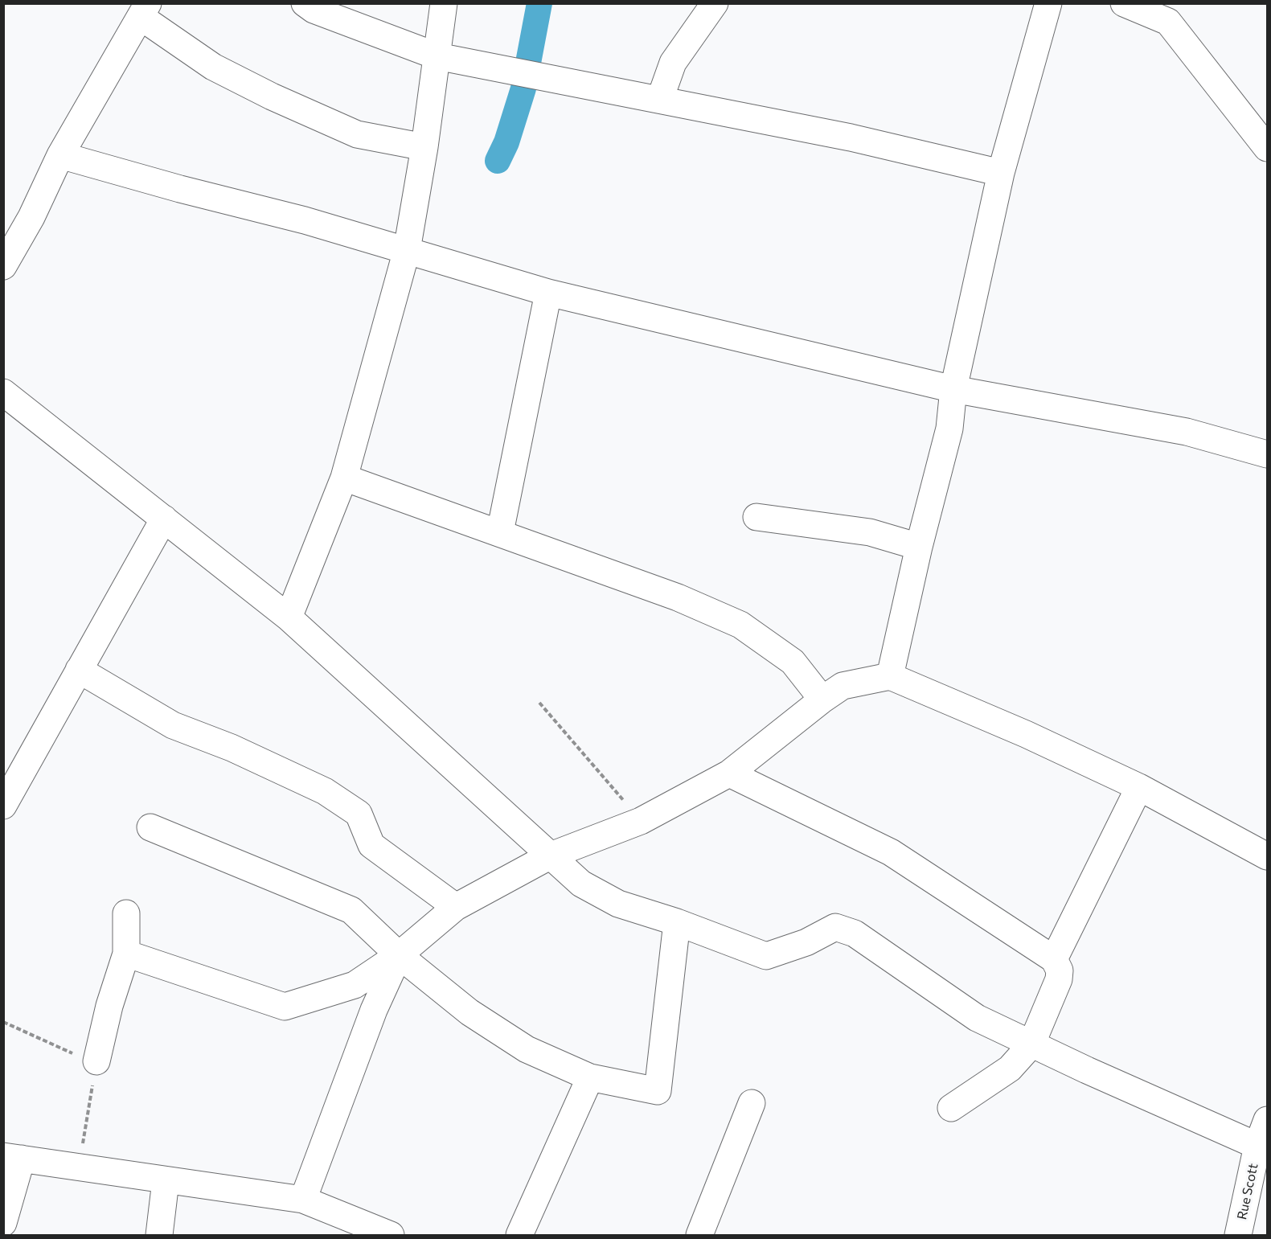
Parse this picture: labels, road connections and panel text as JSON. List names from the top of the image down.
{
  "streets": {
    "street": ["Rue Scott"]
  }
}
